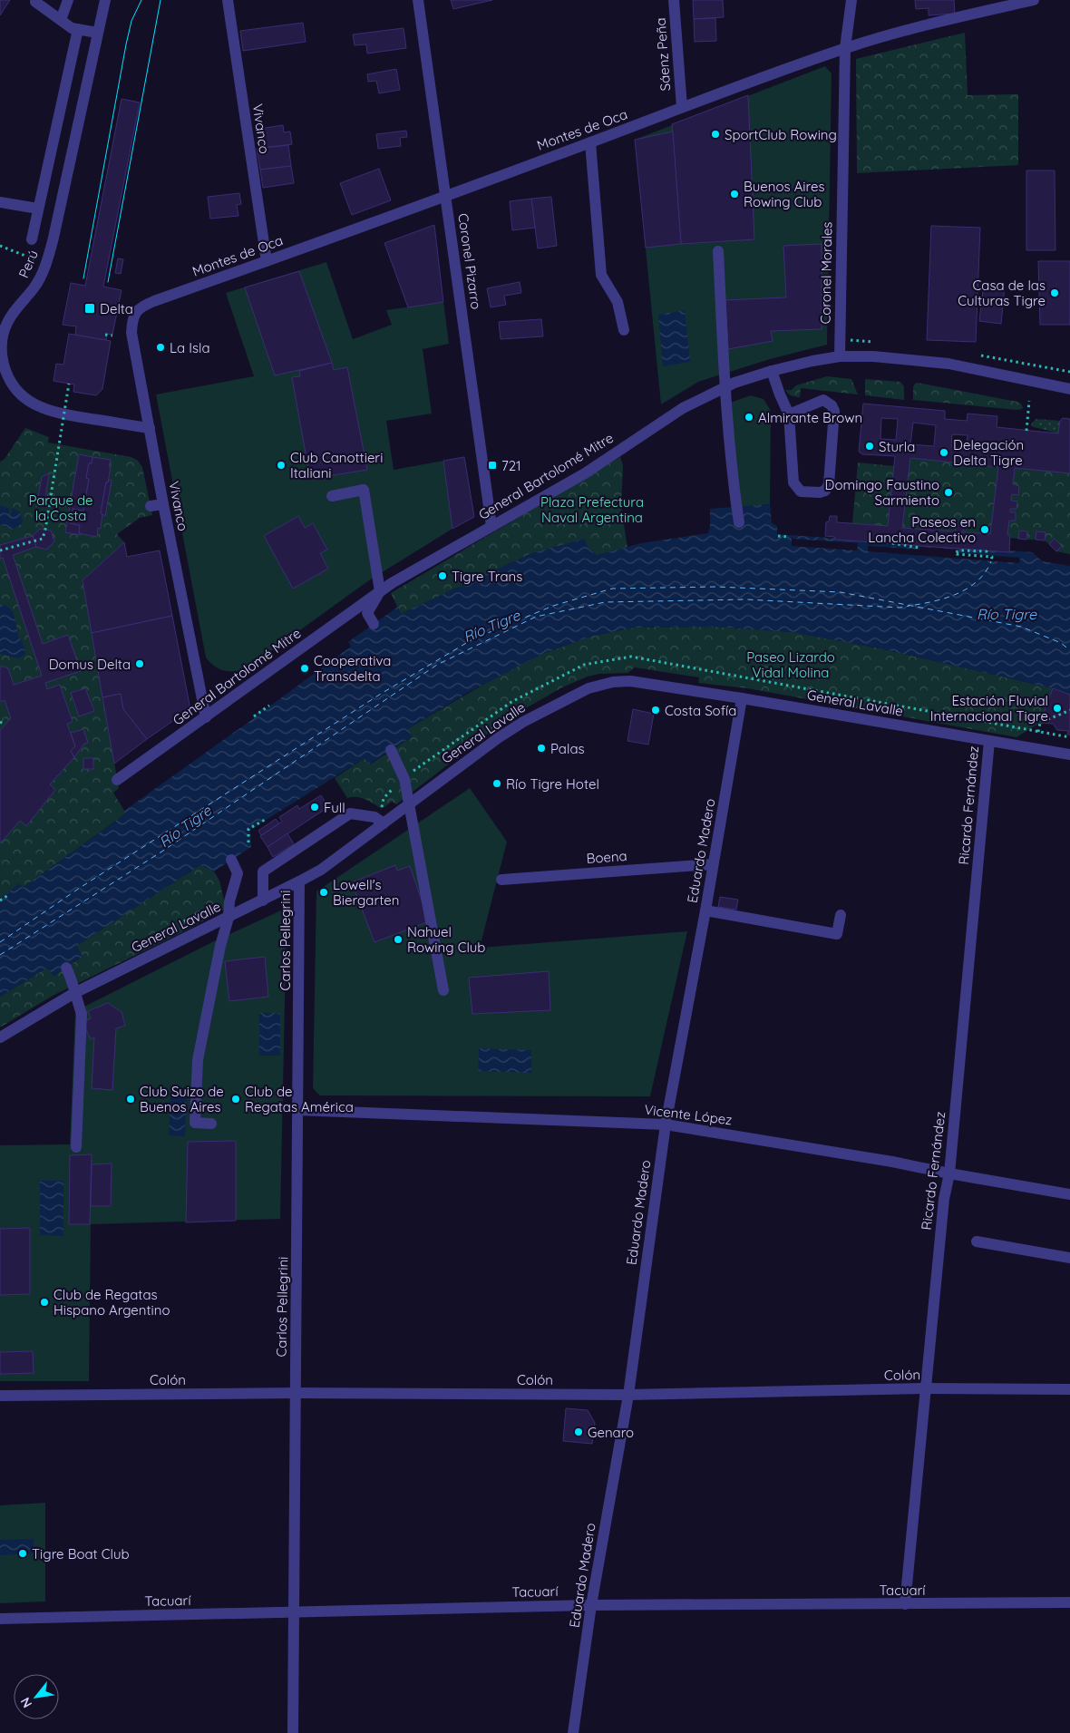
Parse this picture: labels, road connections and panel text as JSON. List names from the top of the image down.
{
  "streets": {
    "street": [
      "Sáenz Peña",
      "Vivanco",
      "Montes de Oca",
      "Coronel Pizarro",
      "Perú",
      "Coronel Morales",
      "General Bartolomé Mitre",
      "General Lavalle",
      "Ricardo Fernández",
      "Eduardo Madero",
      "Boena",
      "Carlos Pellegrini",
      "Vicente López",
      "Colón",
      "Tacuarí"
    ]
  },
  "crossings": [
    ["Sáenz Peña", "Montes de Oca"],
    ["Vivanco", "Montes de Oca"],
    ["Vivanco", "Perú"],
    ["Vivanco", "General Bartolomé Mitre"],
    ["Montes de Oca", "Coronel Pizarro"],
    ["Montes de Oca", "Coronel Morales"],
    ["Coronel Pizarro", "General Bartolomé Mitre"],
    ["Coronel Morales", "General Bartolomé Mitre"],
    ["General Lavalle", "Ricardo Fernández"],
    ["General Lavalle", "Eduardo Madero"],
    ["General Lavalle", "Carlos Pellegrini"],
    ["Ricardo Fernández", "Vicente López"],
    ["Ricardo Fernández", "Colón"],
    ["Ricardo Fernández", "Tacuarí"],
    ["Eduardo Madero", "Boena"],
    ["Eduardo Madero", "Vicente López"],
    ["Eduardo Madero", "Colón"],
    ["Eduardo Madero", "Tacuarí"],
    ["Carlos Pellegrini", "Vicente López"],
    ["Carlos Pellegrini", "Colón"],
    ["Carlos Pellegrini", "Tacuarí"]
  ],
  "water": ["Río Tigre"],
  "parks": ["Parque de la Costa", "Plaza Prefectura Naval Argentina", "Paseo Lizardo Vidal Molina"],
  "places": {
    "other": [
      "SportClub Rowing",
      "Buenos Aires Rowing Club",
      "Casa de las Culturas Tigre",
      "La Isla",
      "Almirante Brown",
      "Sturla",
      "Delegación Delta Tigre",
      "Club Canottieri Italiani",
      "Domingo Faustino Sarmiento",
      "Paseos en Lancha Colectivo",
      "Tigre Trans",
      "Domus Delta",
      "Cooperativa Transdelta",
      "Estación Fluvial Internacional Tigre",
      "Costa Sofía",
      "Palas",
      "Río Tigre Hotel",
      "Full",
      "Lowell's Biergarten",
      "Nahuel Rowing Club",
      "Club Suizo de Buenos Aires",
      "Club de Regatas América",
      "Club de Regatas Hispano Argentino",
      "Genaro",
      "Tigre Boat Club"
    ],
    "transit": ["Delta", "721"]
  },
  "north": "bottom left"
}
